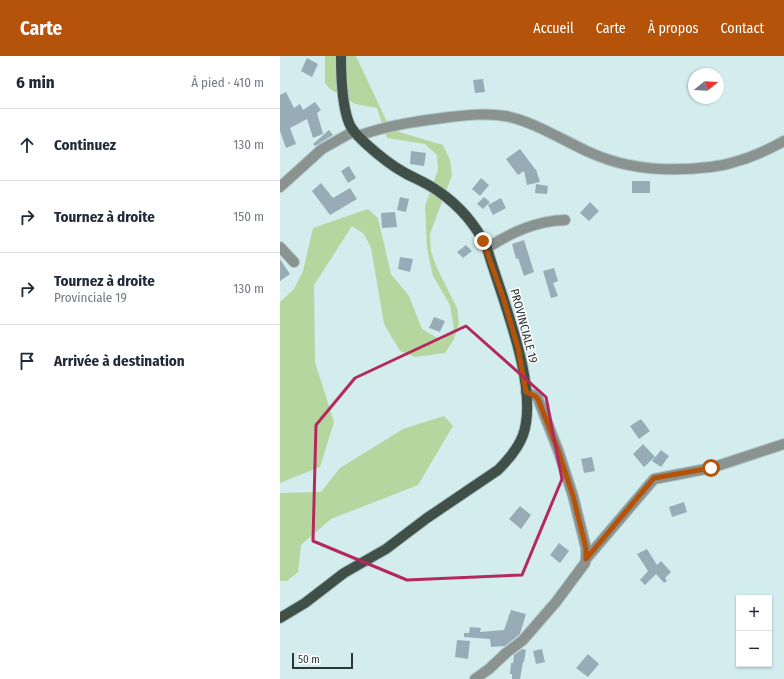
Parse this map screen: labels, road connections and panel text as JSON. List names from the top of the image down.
{
  "streets": {
    "main road": ["PROVINCIALE 19"]
  },
  "scale_bar": "50 m",
  "north": "right",
  "page": {
    "header": "Carte",
    "nav": [
      "Accueil",
      "Carte",
      "À propos",
      "Contact"
    ],
    "heading": ["6 min", "À pied · 410 m"],
    "list": [
      ["Continuez", "130 m"],
      ["Tournez à droite", "150 m"],
      ["Tournez à droite", "Provinciale 19", "130 m"],
      "Arrivée à destination"
    ],
    "map_buttons": ["+", "−"],
    "scale": "50 m"
  }
}
